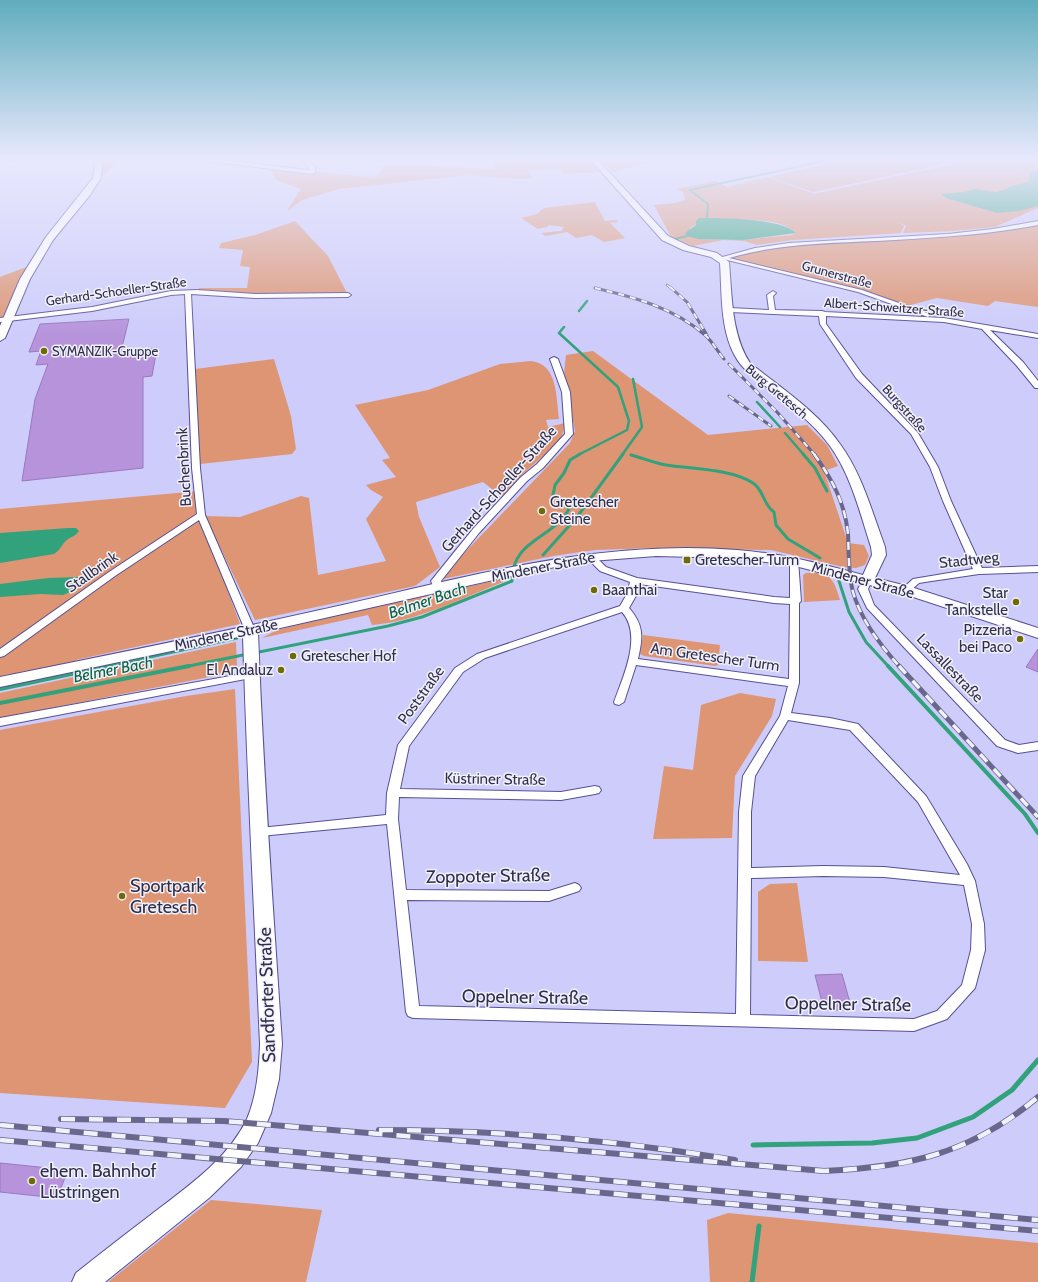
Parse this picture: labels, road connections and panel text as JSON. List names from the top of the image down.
{
  "streets": {
    "street": [
      "Grunerstraße",
      "Gerhard-Schoeller-Straße",
      "Albert-Schweitzer-Straße",
      "Burg Gretesch",
      "Burgstraße",
      "Buchenbrink",
      "Stadtweg",
      "Mindener Straße",
      "Stallbrink",
      "Am Gretescher Turm",
      "Lassallestraße",
      "Poststraße",
      "Küstriner Straße",
      "Zoppoter Straße",
      "Sandforter Straße",
      "Oppelner Straße"
    ]
  },
  "crossings": [
    ["Grunerstraße", "Albert-Schweitzer-Straße"],
    ["Grunerstraße", "Burg Gretesch"],
    ["Gerhard-Schoeller-Straße", "Buchenbrink"],
    ["Gerhard-Schoeller-Straße", "Mindener Straße"],
    ["Albert-Schweitzer-Straße", "Burg Gretesch"],
    ["Albert-Schweitzer-Straße", "Burgstraße"],
    ["Burg Gretesch", "Mindener Straße"],
    ["Burg Gretesch", "Lassallestraße"],
    ["Burgstraße", "Stadtweg"],
    ["Buchenbrink", "Mindener Straße"],
    ["Buchenbrink", "Stallbrink"],
    ["Buchenbrink", "Sandforter Straße"],
    ["Stadtweg", "Mindener Straße"],
    ["Mindener Straße", "Lassallestraße"],
    ["Mindener Straße", "Sandforter Straße"],
    ["Am Gretescher Turm", "Poststraße"],
    ["Poststraße", "Küstriner Straße"],
    ["Poststraße", "Zoppoter Straße"],
    ["Poststraße", "Oppelner Straße"]
  ],
  "water": ["Belmer Bach"],
  "places": {
    "other": [
      "SYMANZIK-Gruppe",
      "Gretescher Steine",
      "Baanthai",
      "Star Tankstelle",
      "Pizzeria bei Paco",
      "Gretescher Hof",
      "El Andaluz",
      "Sportpark Gretesch",
      "ehem. Bahnhof Lüstringen"
    ],
    "transit": ["Gretescher Turm"]
  }
}
